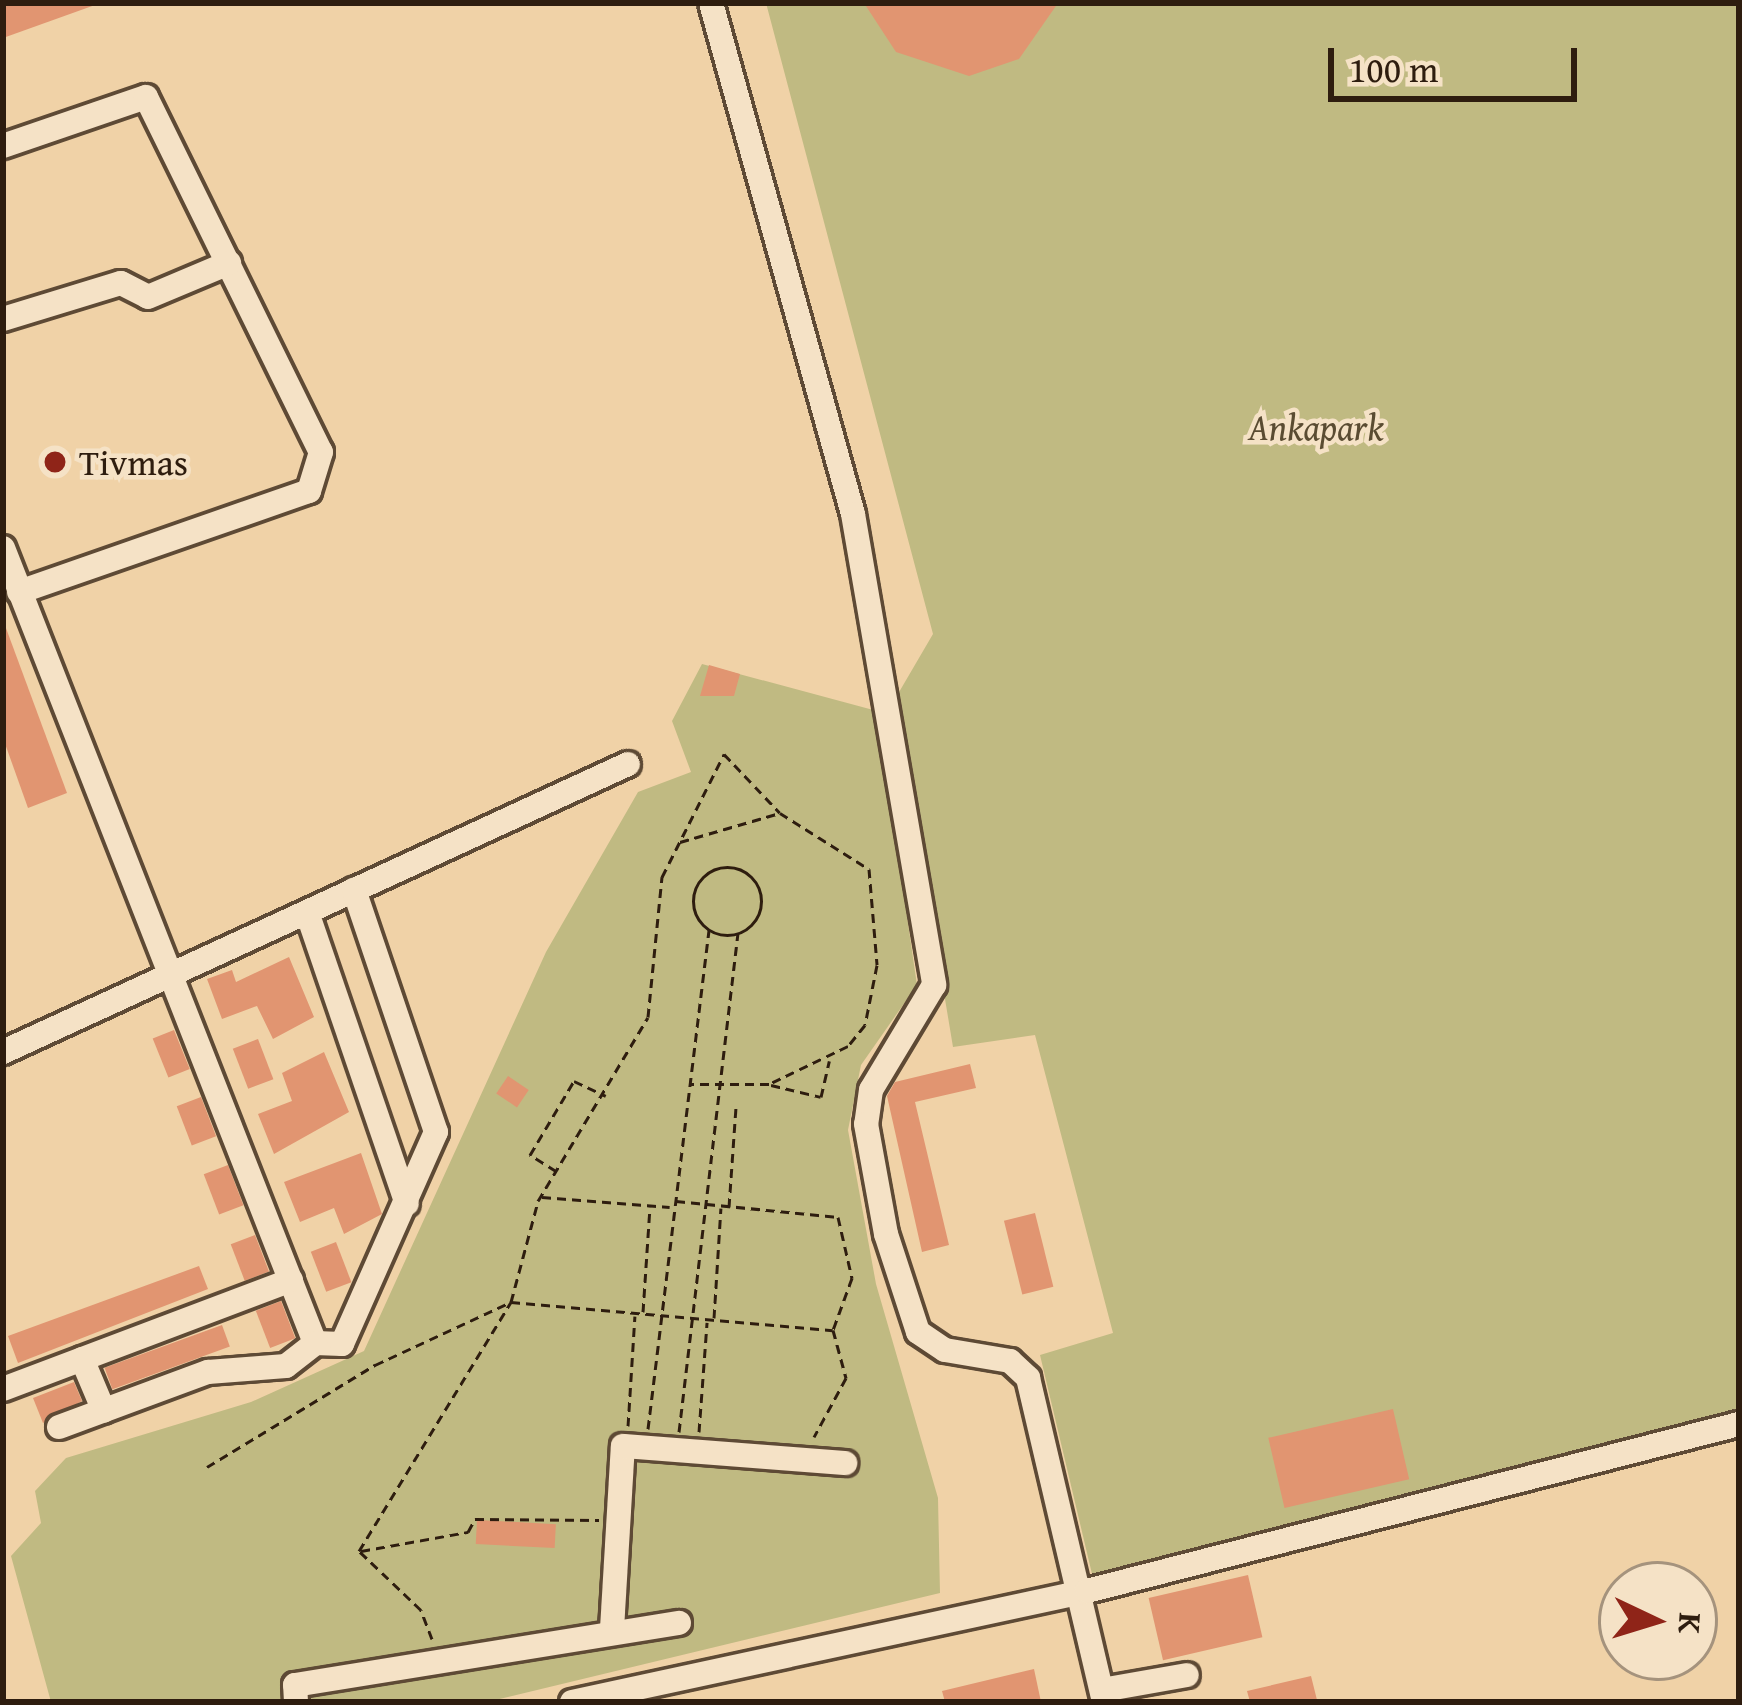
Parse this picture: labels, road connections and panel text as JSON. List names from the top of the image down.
{
  "parks": ["Ankapark"],
  "places": ["Tivmas"],
  "scale_bar": "100 m",
  "north": "right"
}
